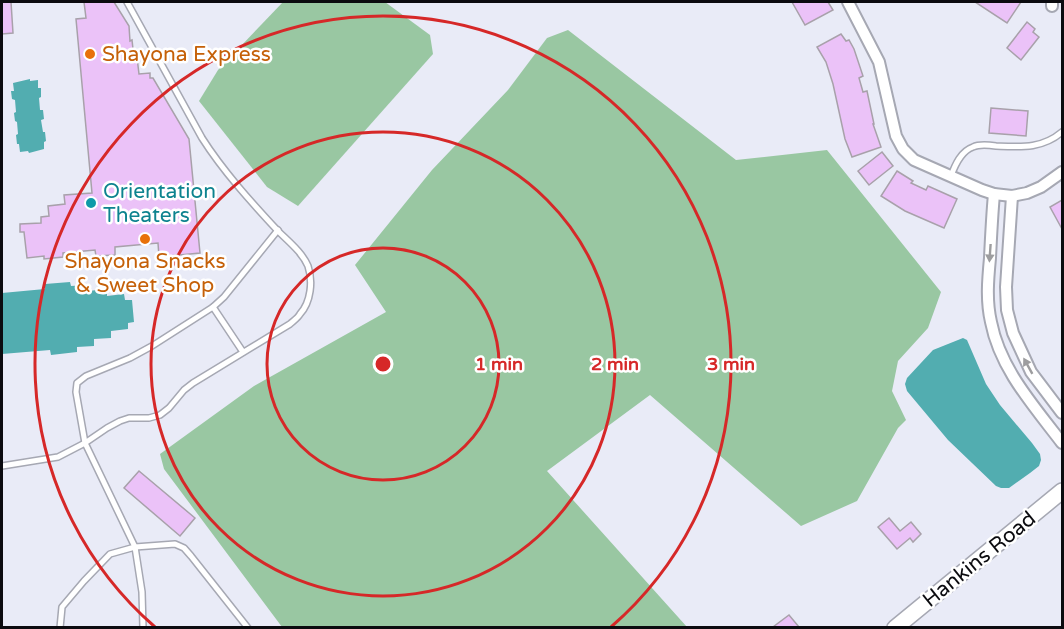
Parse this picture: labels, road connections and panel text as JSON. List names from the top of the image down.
{
  "streets": {
    "main road": ["Hankins Road"]
  },
  "places": ["Shayona Express", "Orientation Theaters", "Shayona Snacks & Sweet Shop"],
  "rings": ["1 min", "2 min", "3 min"]
}
